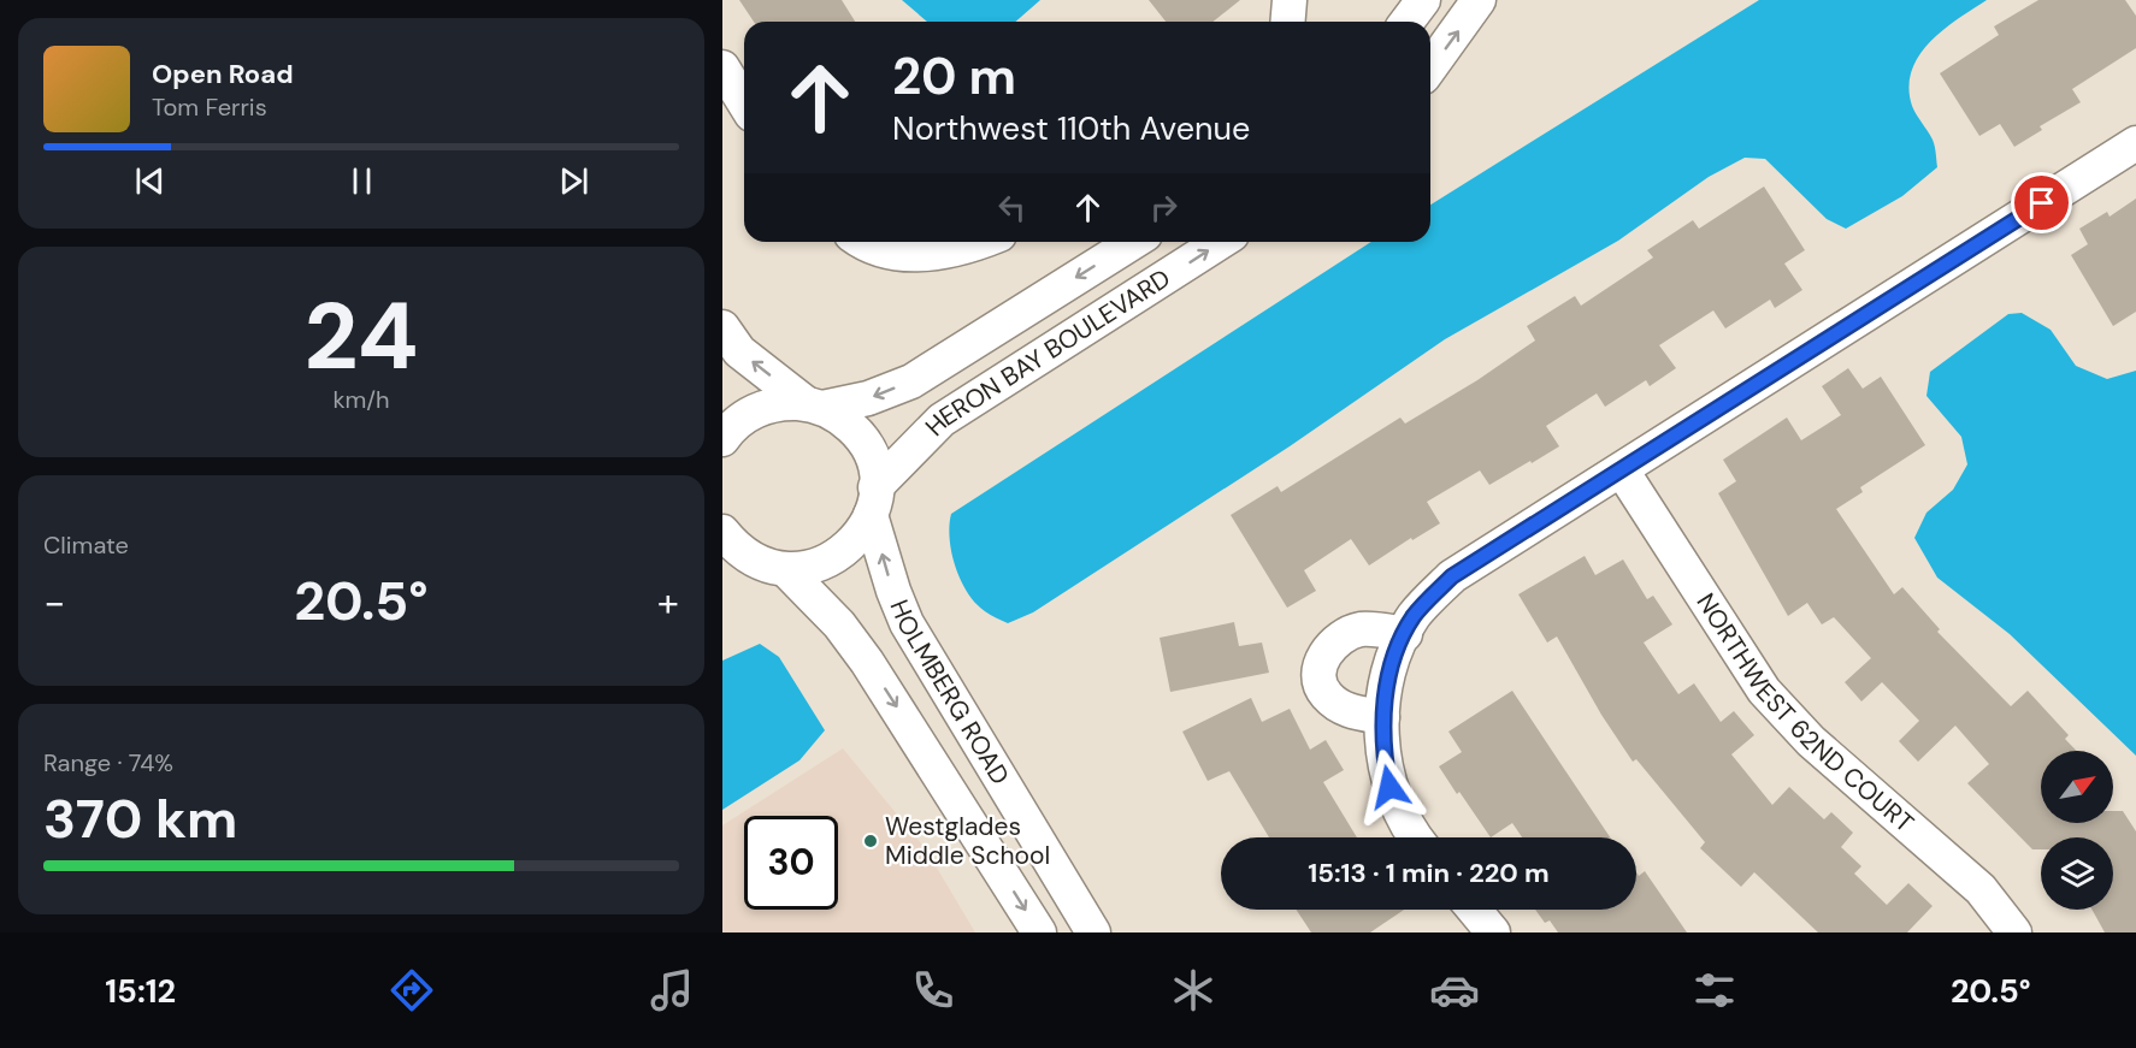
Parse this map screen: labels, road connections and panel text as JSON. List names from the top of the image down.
{
  "streets": {
    "street": ["HERON BAY BOULEVARD", "HOLMBERG ROAD", "NORTHWEST 62ND COURT"]
  },
  "crossings": [
    ["HERON BAY BOULEVARD", "HOLMBERG ROAD"]
  ],
  "places": ["Westglades Middle School"],
  "north": "top right",
  "page": {
    "turn": ["20 m", "Northwest 110th Avenue"],
    "song": ["Open Road", "Tom Ferris"],
    "tile": [
      ["24", "km/h"],
      "Climate",
      ["Range · 74%", "370 km"]
    ],
    "heat": ["−", "20.5°", "+"],
    "limit": "30",
    "trip": "15:13 · 1 min · 220 m",
    "tabs": ["15:12", "20.5°"]
  }
}
